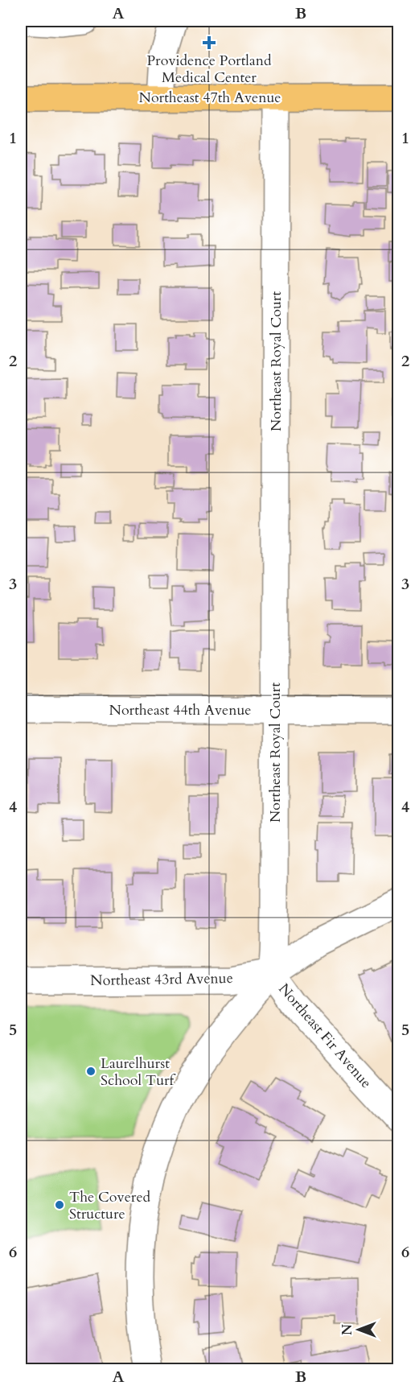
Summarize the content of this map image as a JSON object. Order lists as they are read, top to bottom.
{
  "streets": {
    "main road": ["Northeast 47th Avenue"],
    "street": [
      "Northeast Royal Court",
      "Northeast 44th Avenue",
      "Northeast 43rd Avenue",
      "Northeast Fir Avenue"
    ]
  },
  "crossings": [
    ["Northeast 47th Avenue", "Northeast Royal Court"],
    ["Northeast Royal Court", "Northeast 44th Avenue"],
    ["Northeast Royal Court", "Northeast 43rd Avenue"],
    ["Northeast Royal Court", "Northeast Fir Avenue"],
    ["Northeast 43rd Avenue", "Northeast Fir Avenue"]
  ],
  "places": {
    "health": ["Providence Portland Medical Center"],
    "other": ["Laurelhurst School Turf", "The Covered Structure"]
  },
  "north": "left",
  "grid": {
    "columns": ["A", "B"],
    "rows": [
      "1",
      "2",
      "3",
      "4",
      "5",
      "6"
    ]
  }
}
